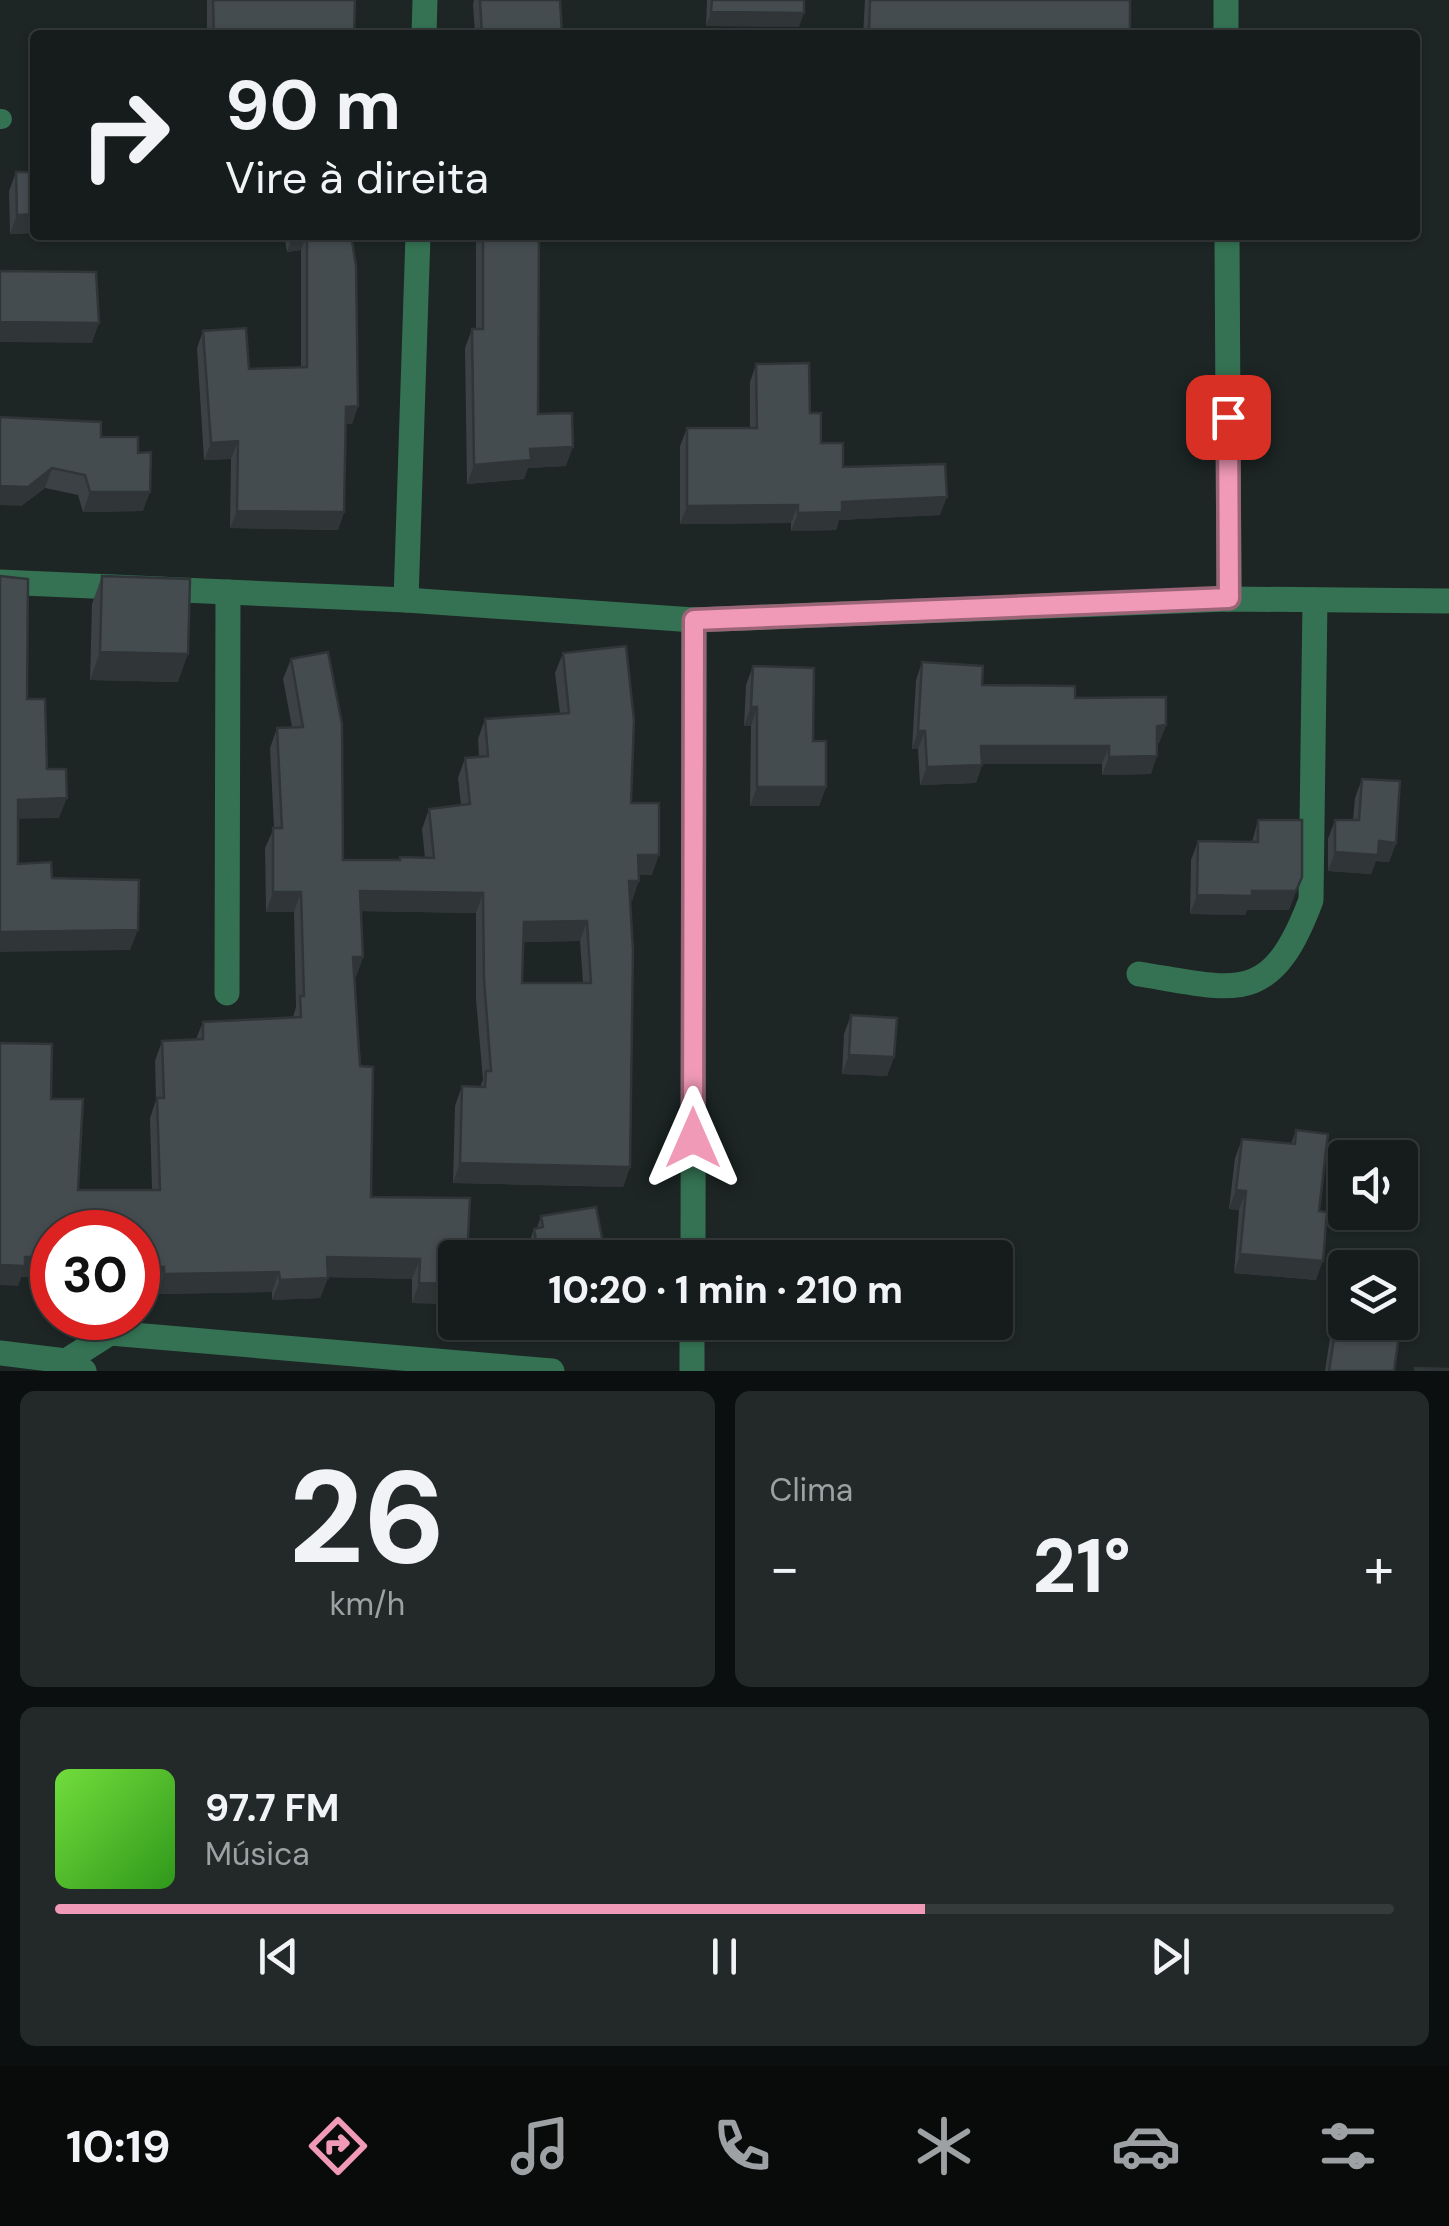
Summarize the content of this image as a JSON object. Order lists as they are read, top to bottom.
{
  "page": {
    "turn": ["90 m", "Vire à direita"],
    "limit": "30",
    "trip": "10:20 · 1 min · 210 m",
    "tile": [
      ["26", "km/h"],
      "Clima"
    ],
    "heat": ["−", "21°", "+"],
    "song": ["97.7 FM", "Música"],
    "tabs": "10:19"
  }
}
